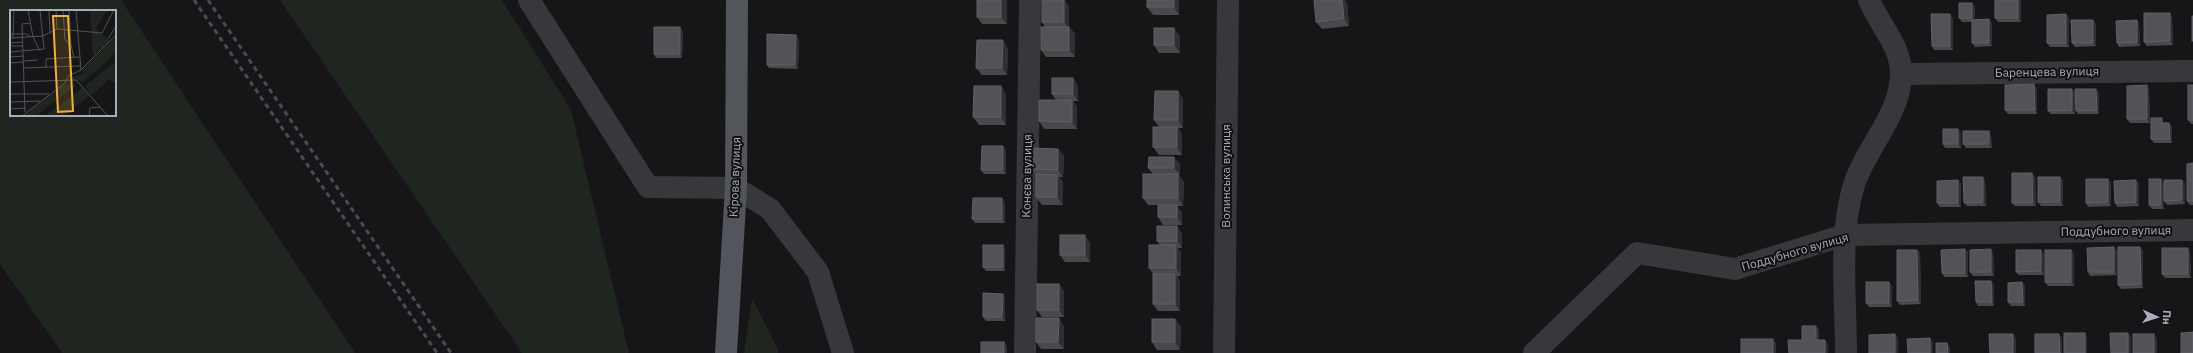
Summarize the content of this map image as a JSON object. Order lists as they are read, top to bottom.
{
  "streets": {
    "main road": ["Кірова вулиця"],
    "street": [
      "Баренцева вулиця",
      "Конєва вулиця",
      "Волинська вулиця",
      "Поддубного вулиця"
    ]
  },
  "north": "right"
}
